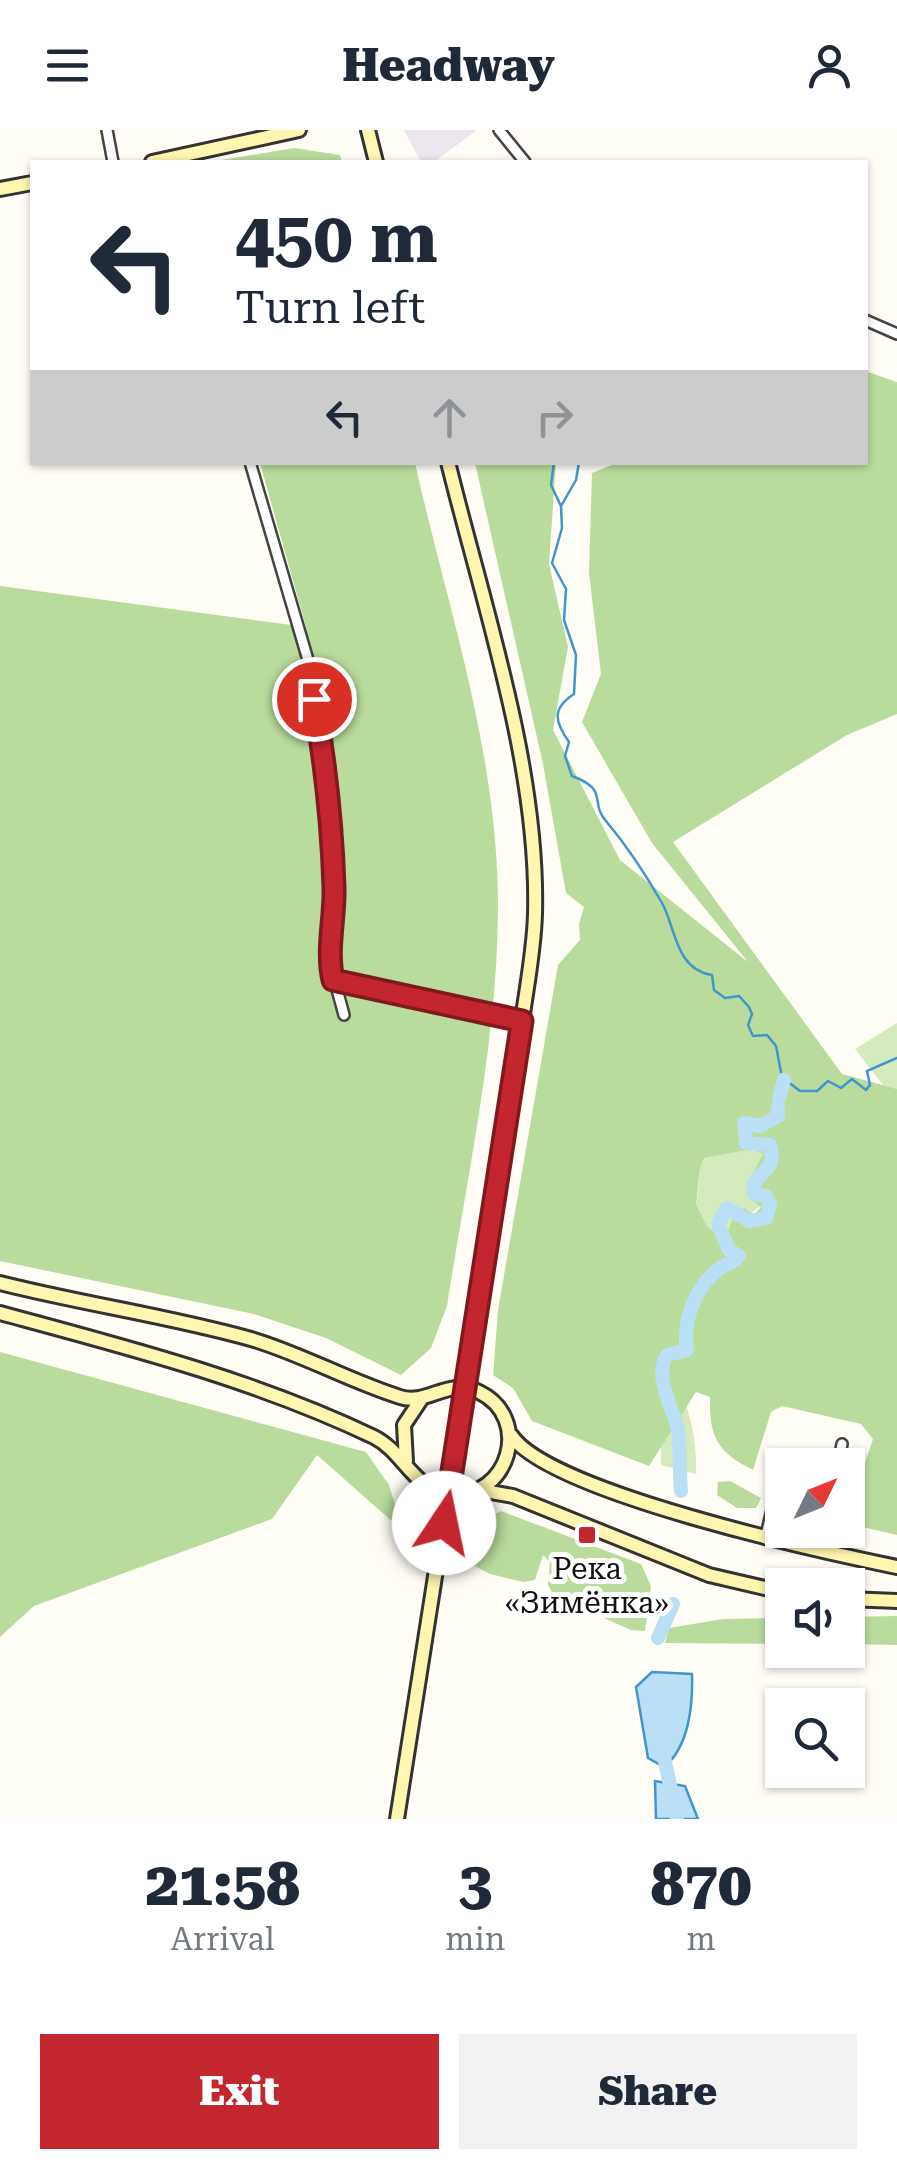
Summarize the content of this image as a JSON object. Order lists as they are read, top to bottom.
{
  "places": {
    "transit": ["Река «Зимёнка»"]
  },
  "north": "top right",
  "page": {
    "header": "Headway",
    "turn": ["450 m", "Turn left"],
    "eta": [
      "21:58",
      "Arrival",
      "3",
      "min",
      "870",
      "m"
    ],
    "buttons": ["Exit", "Share"]
  }
}
